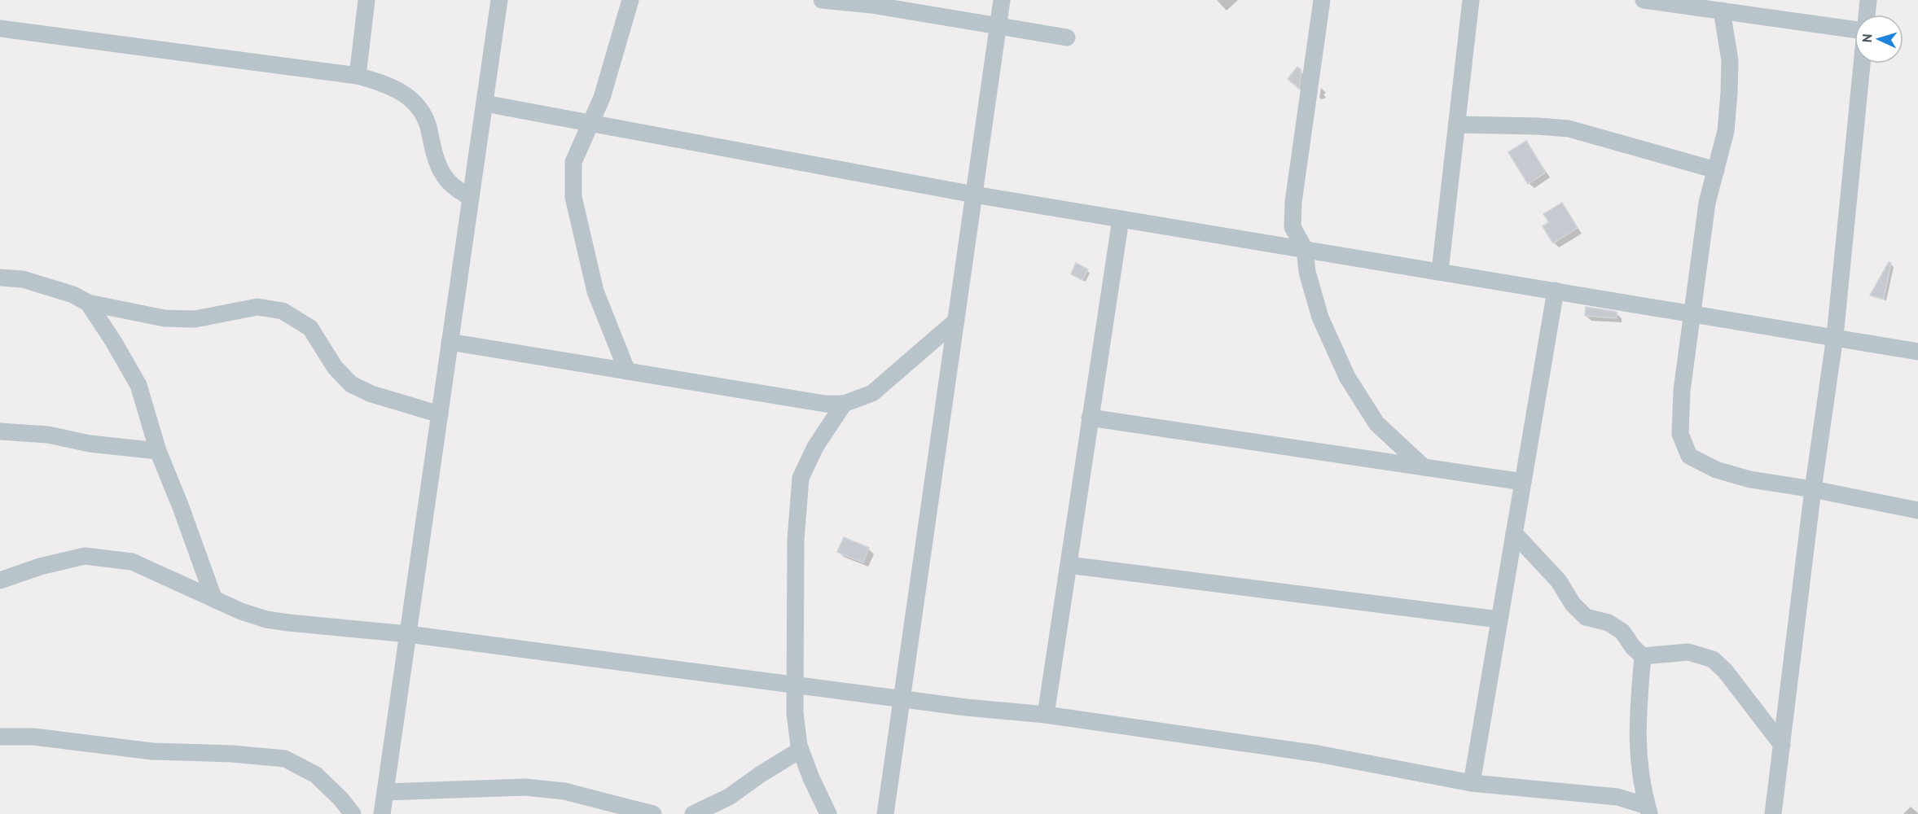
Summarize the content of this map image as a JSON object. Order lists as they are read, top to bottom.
{
  "north": "left"
}
